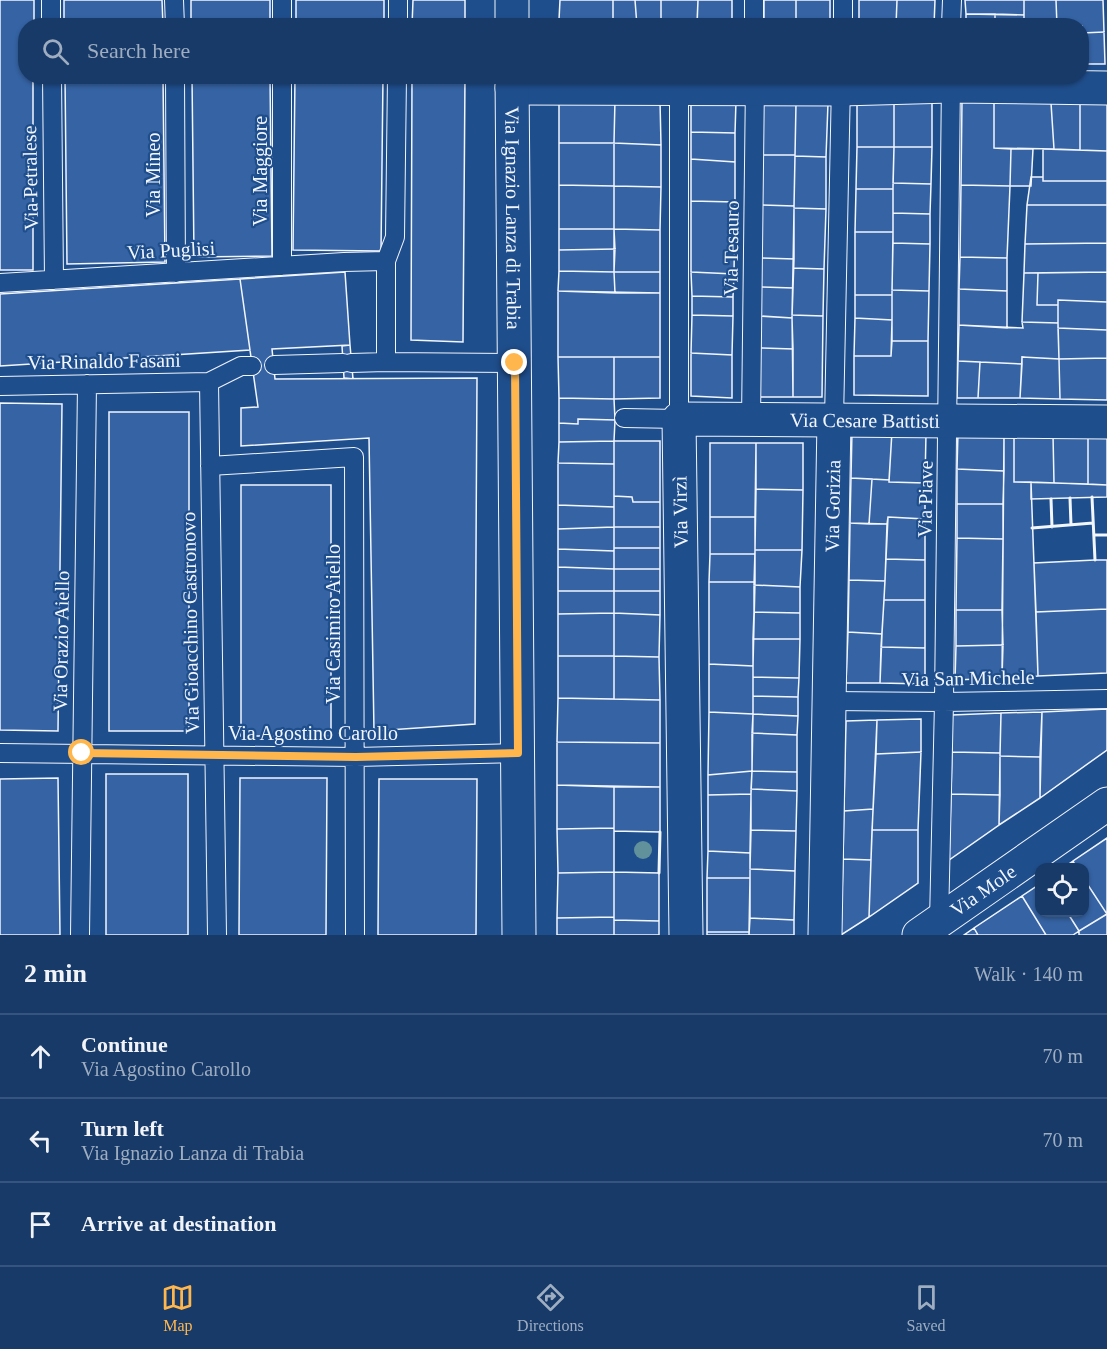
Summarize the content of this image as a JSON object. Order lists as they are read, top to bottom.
{
  "streets": {
    "street": [
      "Via Ignazio Lanza di Trabia",
      "Via Cesare Battisti",
      "Via Gorizia",
      "Via Virzì",
      "Via Mole"
    ],
    "lane": [
      "Via Maggiore",
      "Via Mineo",
      "Via Petralese",
      "Via Tesauro",
      "Via Puglisi",
      "Via Rinaldo Fasani",
      "Via Piave",
      "Via Gioacchino Castronovo",
      "Via Casimiro Aiello",
      "Via Orazio Aiello",
      "Via San Michele",
      "Via Agostino Carollo"
    ]
  },
  "crossings": [
    ["Via Maggiore", "Via Puglisi"],
    ["Via Mineo", "Via Puglisi"],
    ["Via Petralese", "Via Puglisi"],
    ["Via Ignazio Lanza di Trabia", "Via Agostino Carollo"],
    ["Via Tesauro", "Via Cesare Battisti"],
    ["Via Rinaldo Fasani", "Via Gioacchino Castronovo"],
    ["Via Rinaldo Fasani", "Via Orazio Aiello"],
    ["Via Cesare Battisti", "Via Piave"],
    ["Via Cesare Battisti", "Via Gorizia"],
    ["Via Cesare Battisti", "Via Virzì"],
    ["Via Piave", "Via San Michele"],
    ["Via Piave", "Via Mole"],
    ["Via Gorizia", "Via San Michele"],
    ["Via Gioacchino Castronovo", "Via Casimiro Aiello"],
    ["Via Gioacchino Castronovo", "Via Agostino Carollo"],
    ["Via Casimiro Aiello", "Via Agostino Carollo"],
    ["Via Orazio Aiello", "Via Agostino Carollo"]
  ],
  "page": {
    "search": "Search here",
    "heading": ["2 min", "Walk · 140 m"],
    "list": [
      ["Continue", "Via Agostino Carollo", "70 m"],
      ["Turn left", "Via Ignazio Lanza di Trabia", "70 m"],
      "Arrive at destination"
    ],
    "nav": ["Map", "Directions", "Saved"]
  }
}
